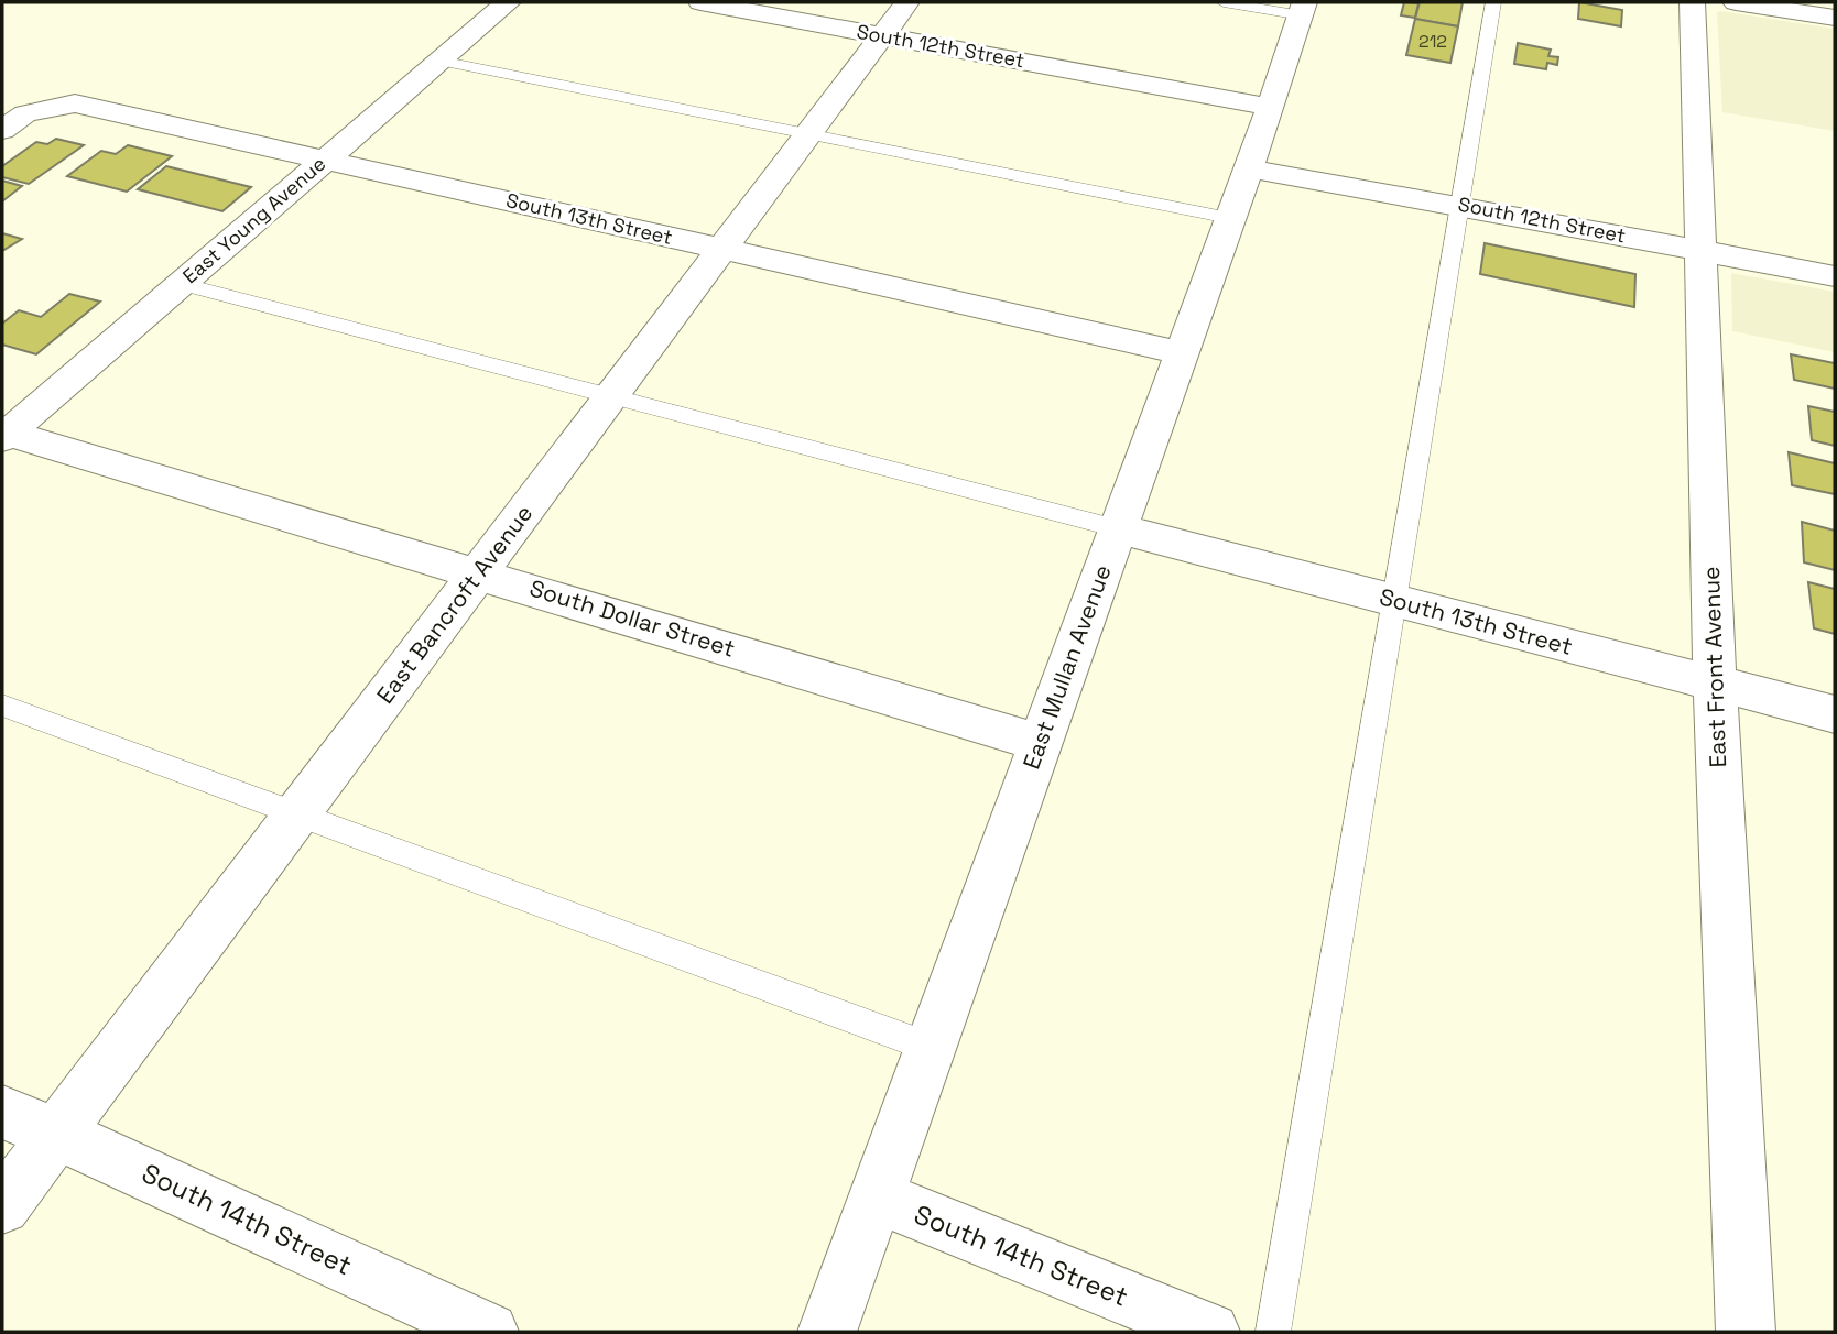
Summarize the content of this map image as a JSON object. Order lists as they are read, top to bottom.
{
  "streets": {
    "street": [
      "South 12th Street",
      "South 13th Street",
      "East Young Avenue",
      "East Bancroft Avenue",
      "South Dollar Street",
      "East Mullan Avenue",
      "East Front Avenue",
      "South 14th Street"
    ]
  },
  "crossings": [
    ["South 12th Street", "East Bancroft Avenue"],
    ["South 12th Street", "East Mullan Avenue"],
    ["South 12th Street", "East Front Avenue"],
    ["South 13th Street", "East Young Avenue"],
    ["South 13th Street", "East Bancroft Avenue"],
    ["South 13th Street", "East Mullan Avenue"],
    ["South 13th Street", "East Front Avenue"],
    ["East Young Avenue", "South Dollar Street"],
    ["East Bancroft Avenue", "South Dollar Street"],
    ["East Bancroft Avenue", "South 14th Street"],
    ["South Dollar Street", "East Mullan Avenue"],
    ["East Mullan Avenue", "South 14th Street"]
  ],
  "house_numbers": ["212"]
}
